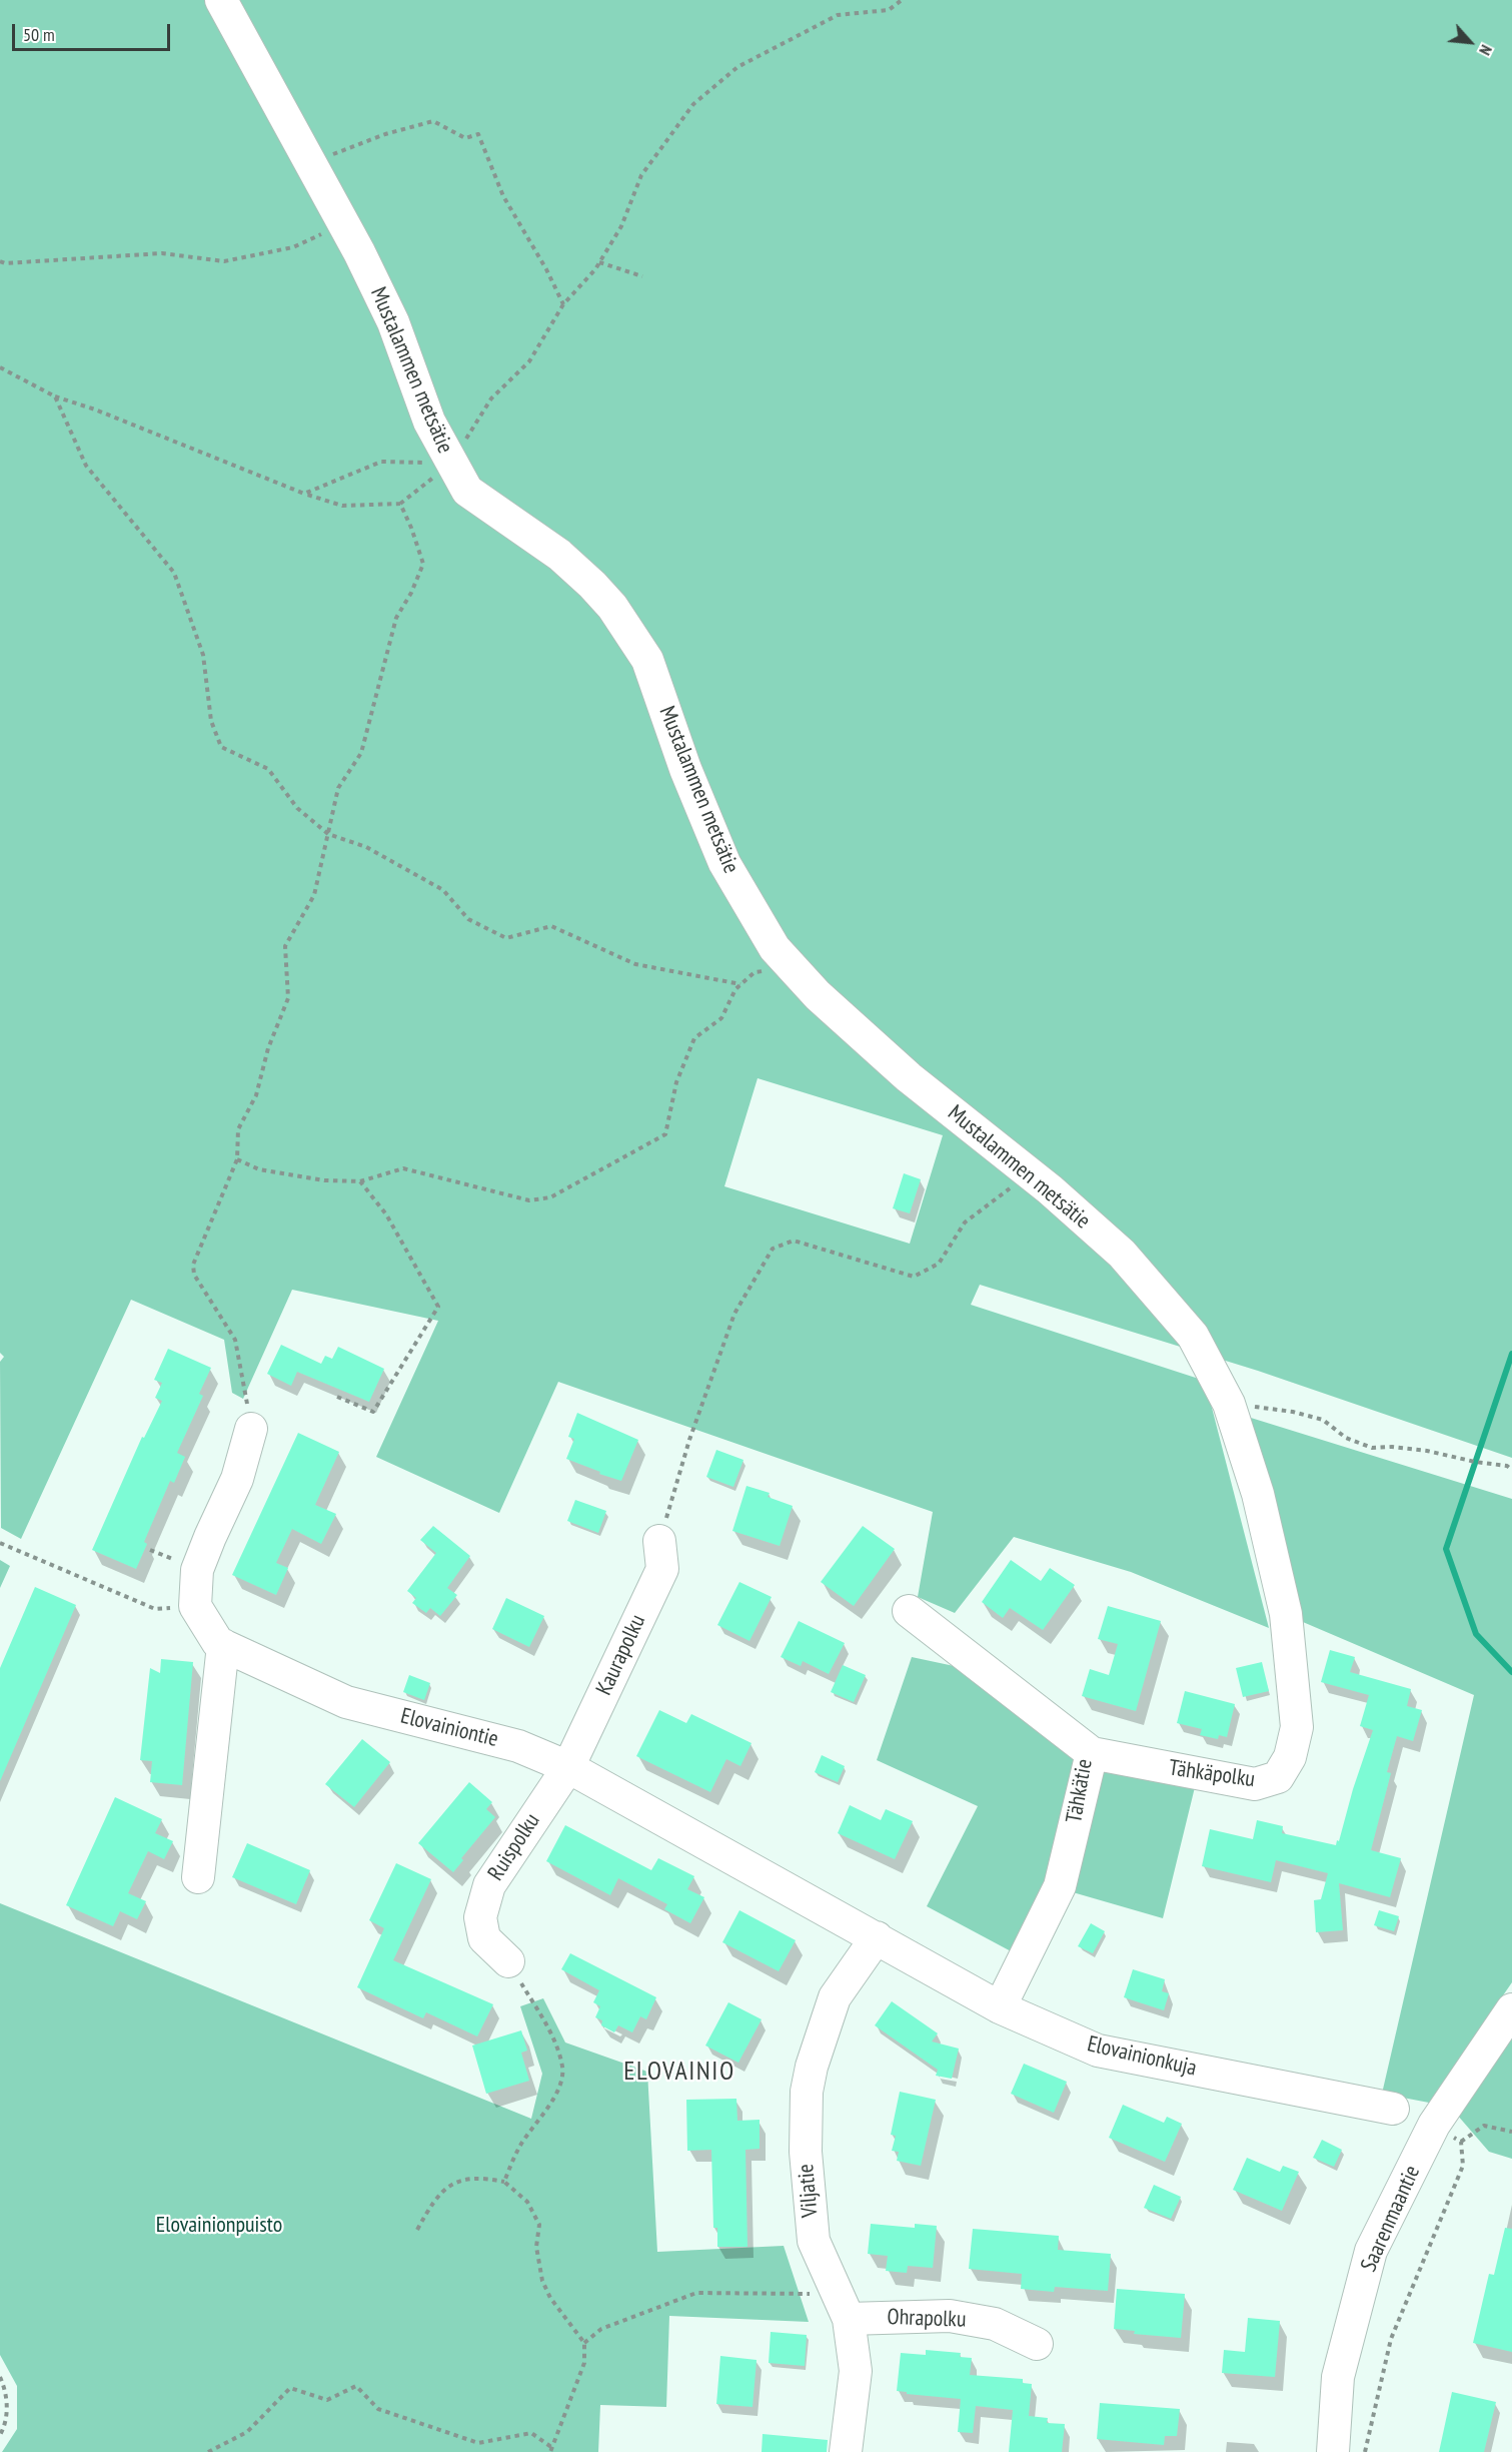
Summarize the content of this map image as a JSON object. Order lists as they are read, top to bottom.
{
  "streets": {
    "street": [
      "Mustalammen metsätie",
      "Kaurapolku",
      "Elovainiontie",
      "Tähkäpolku",
      "Tähkätie",
      "Ruispolku",
      "Elovainionkuja",
      "Viljatie",
      "Saarenmaantie",
      "Ohrapolku"
    ]
  },
  "crossings": [
    ["Mustalammen metsätie", "Tähkäpolku"],
    ["Kaurapolku", "Elovainiontie"],
    ["Kaurapolku", "Ruispolku"],
    ["Elovainiontie", "Ruispolku"],
    ["Elovainiontie", "Elovainionkuja"],
    ["Elovainiontie", "Viljatie"],
    ["Tähkäpolku", "Tähkätie"],
    ["Tähkätie", "Elovainionkuja"],
    ["Elovainionkuja", "Viljatie"],
    ["Viljatie", "Ohrapolku"]
  ],
  "districts": ["ELOVAINIO"],
  "parks": ["Elovainionpuisto"],
  "scale_bar": "50 m",
  "north": "bottom right"
}
